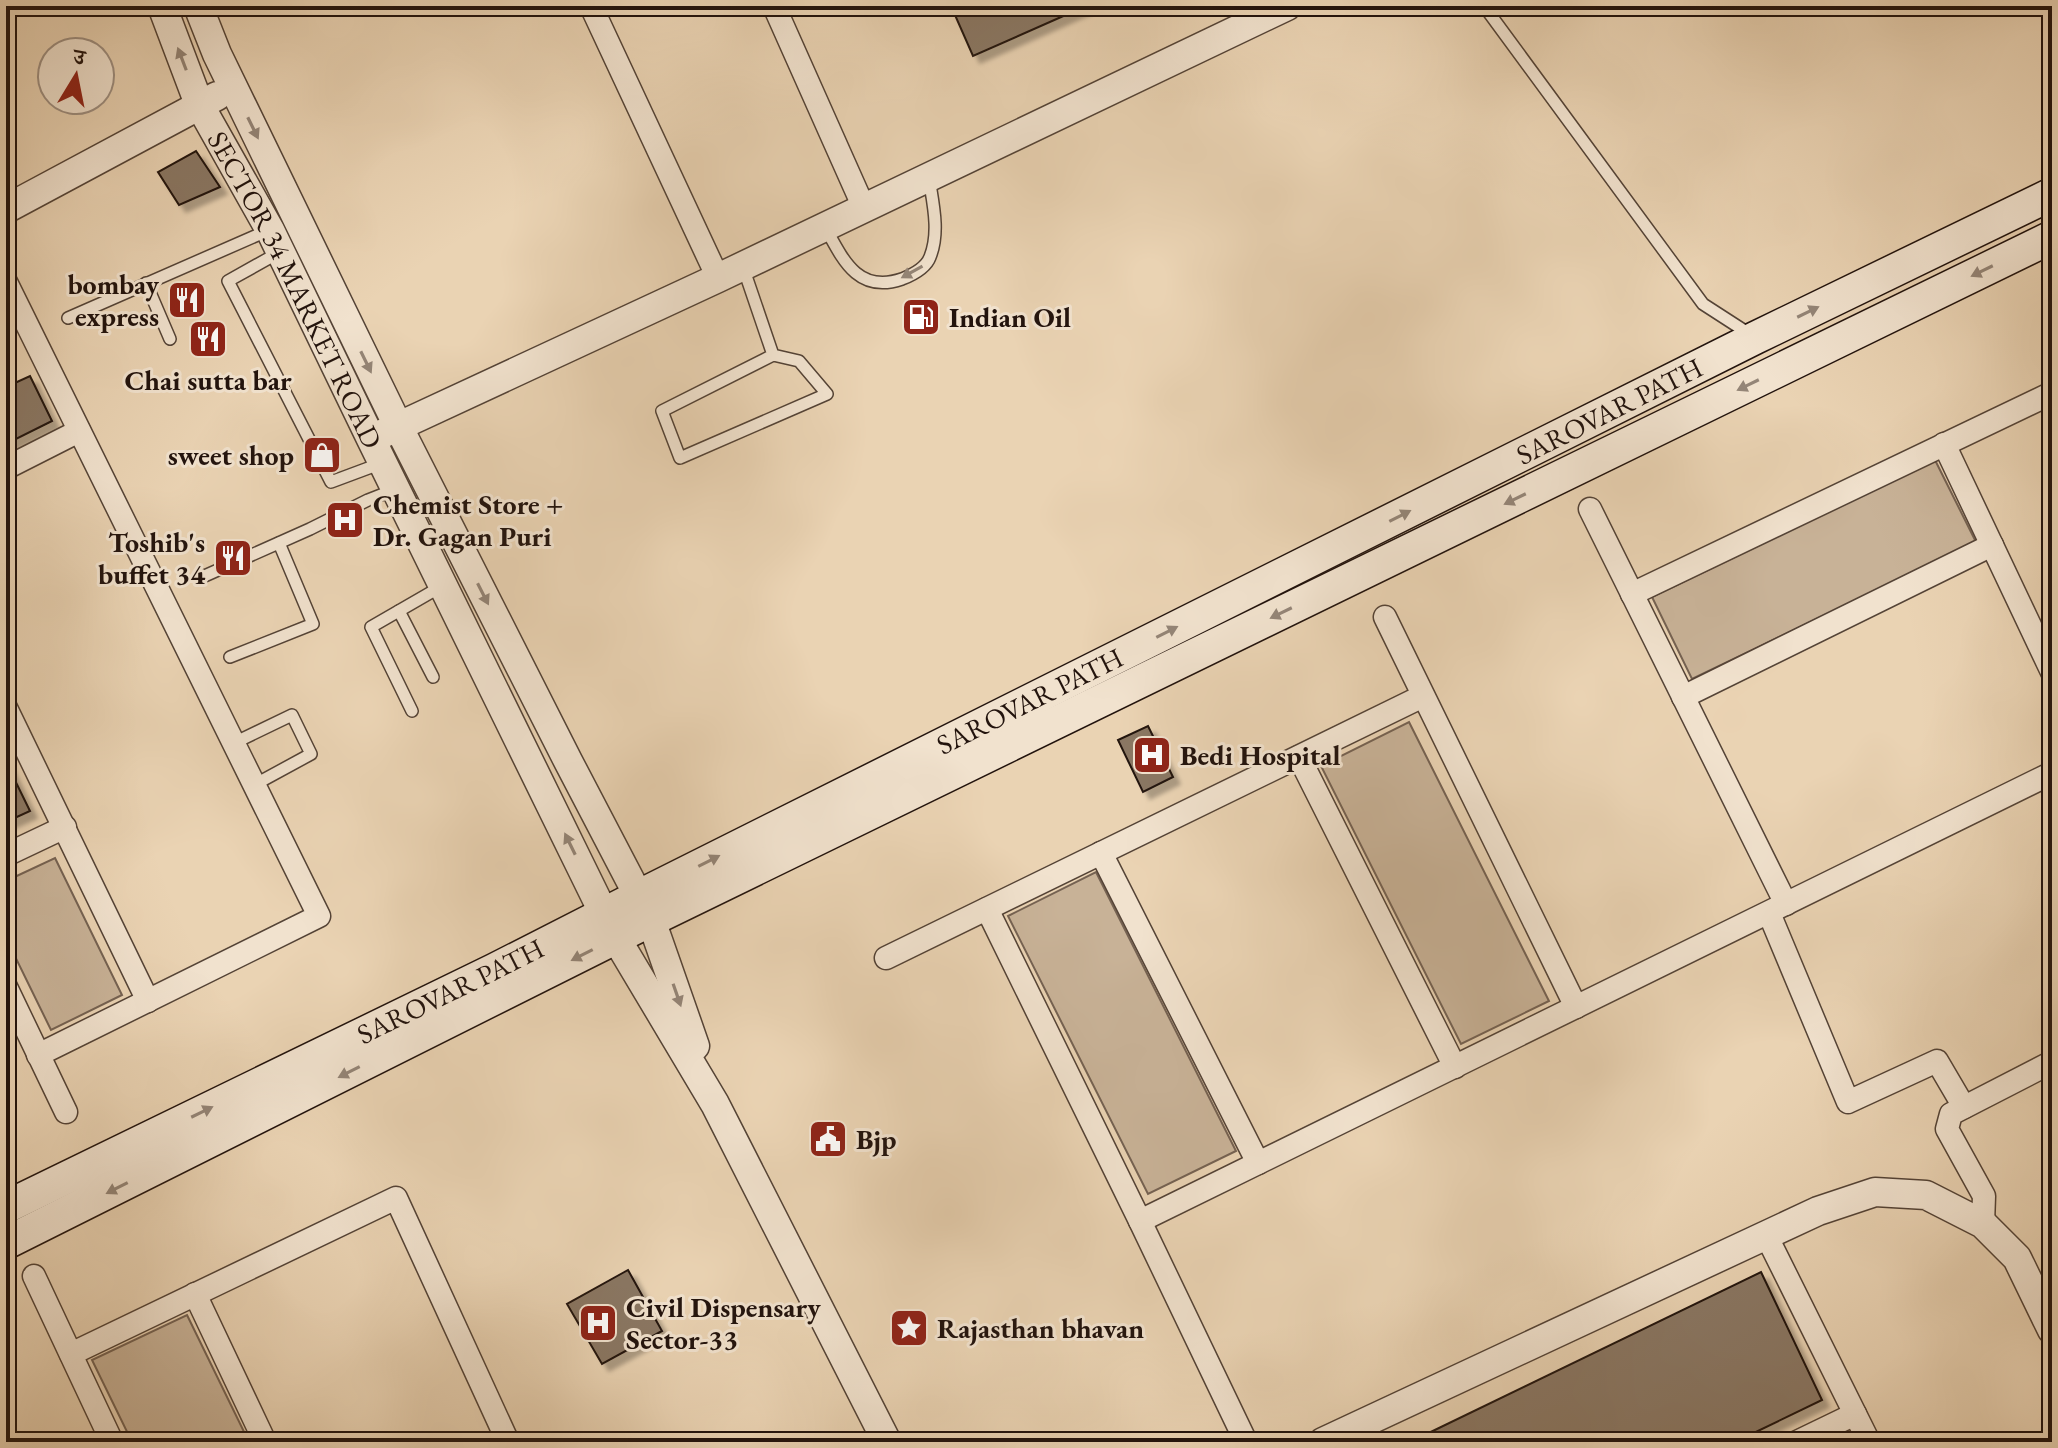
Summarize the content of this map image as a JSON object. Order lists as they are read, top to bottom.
{
  "streets": {
    "main road": ["SAROVAR PATH"],
    "street": ["SECTOR 34 MARKET ROAD"]
  },
  "crossings": [
    ["SECTOR 34 MARKET ROAD", "SAROVAR PATH"]
  ],
  "places": {
    "restaurant": ["bombay express", "Chai sutta bar", "Toshib's buffet 34"],
    "fuel station": ["Indian Oil"],
    "shop": ["sweet shop"],
    "hospital": ["Chemist Store + Dr. Gagan Puri", "Bedi Hospital", "Civil Dispensary Sector-33"],
    "public building": ["Bjp"],
    "place": ["Rajasthan bhavan"]
  },
  "north": "top"
}
